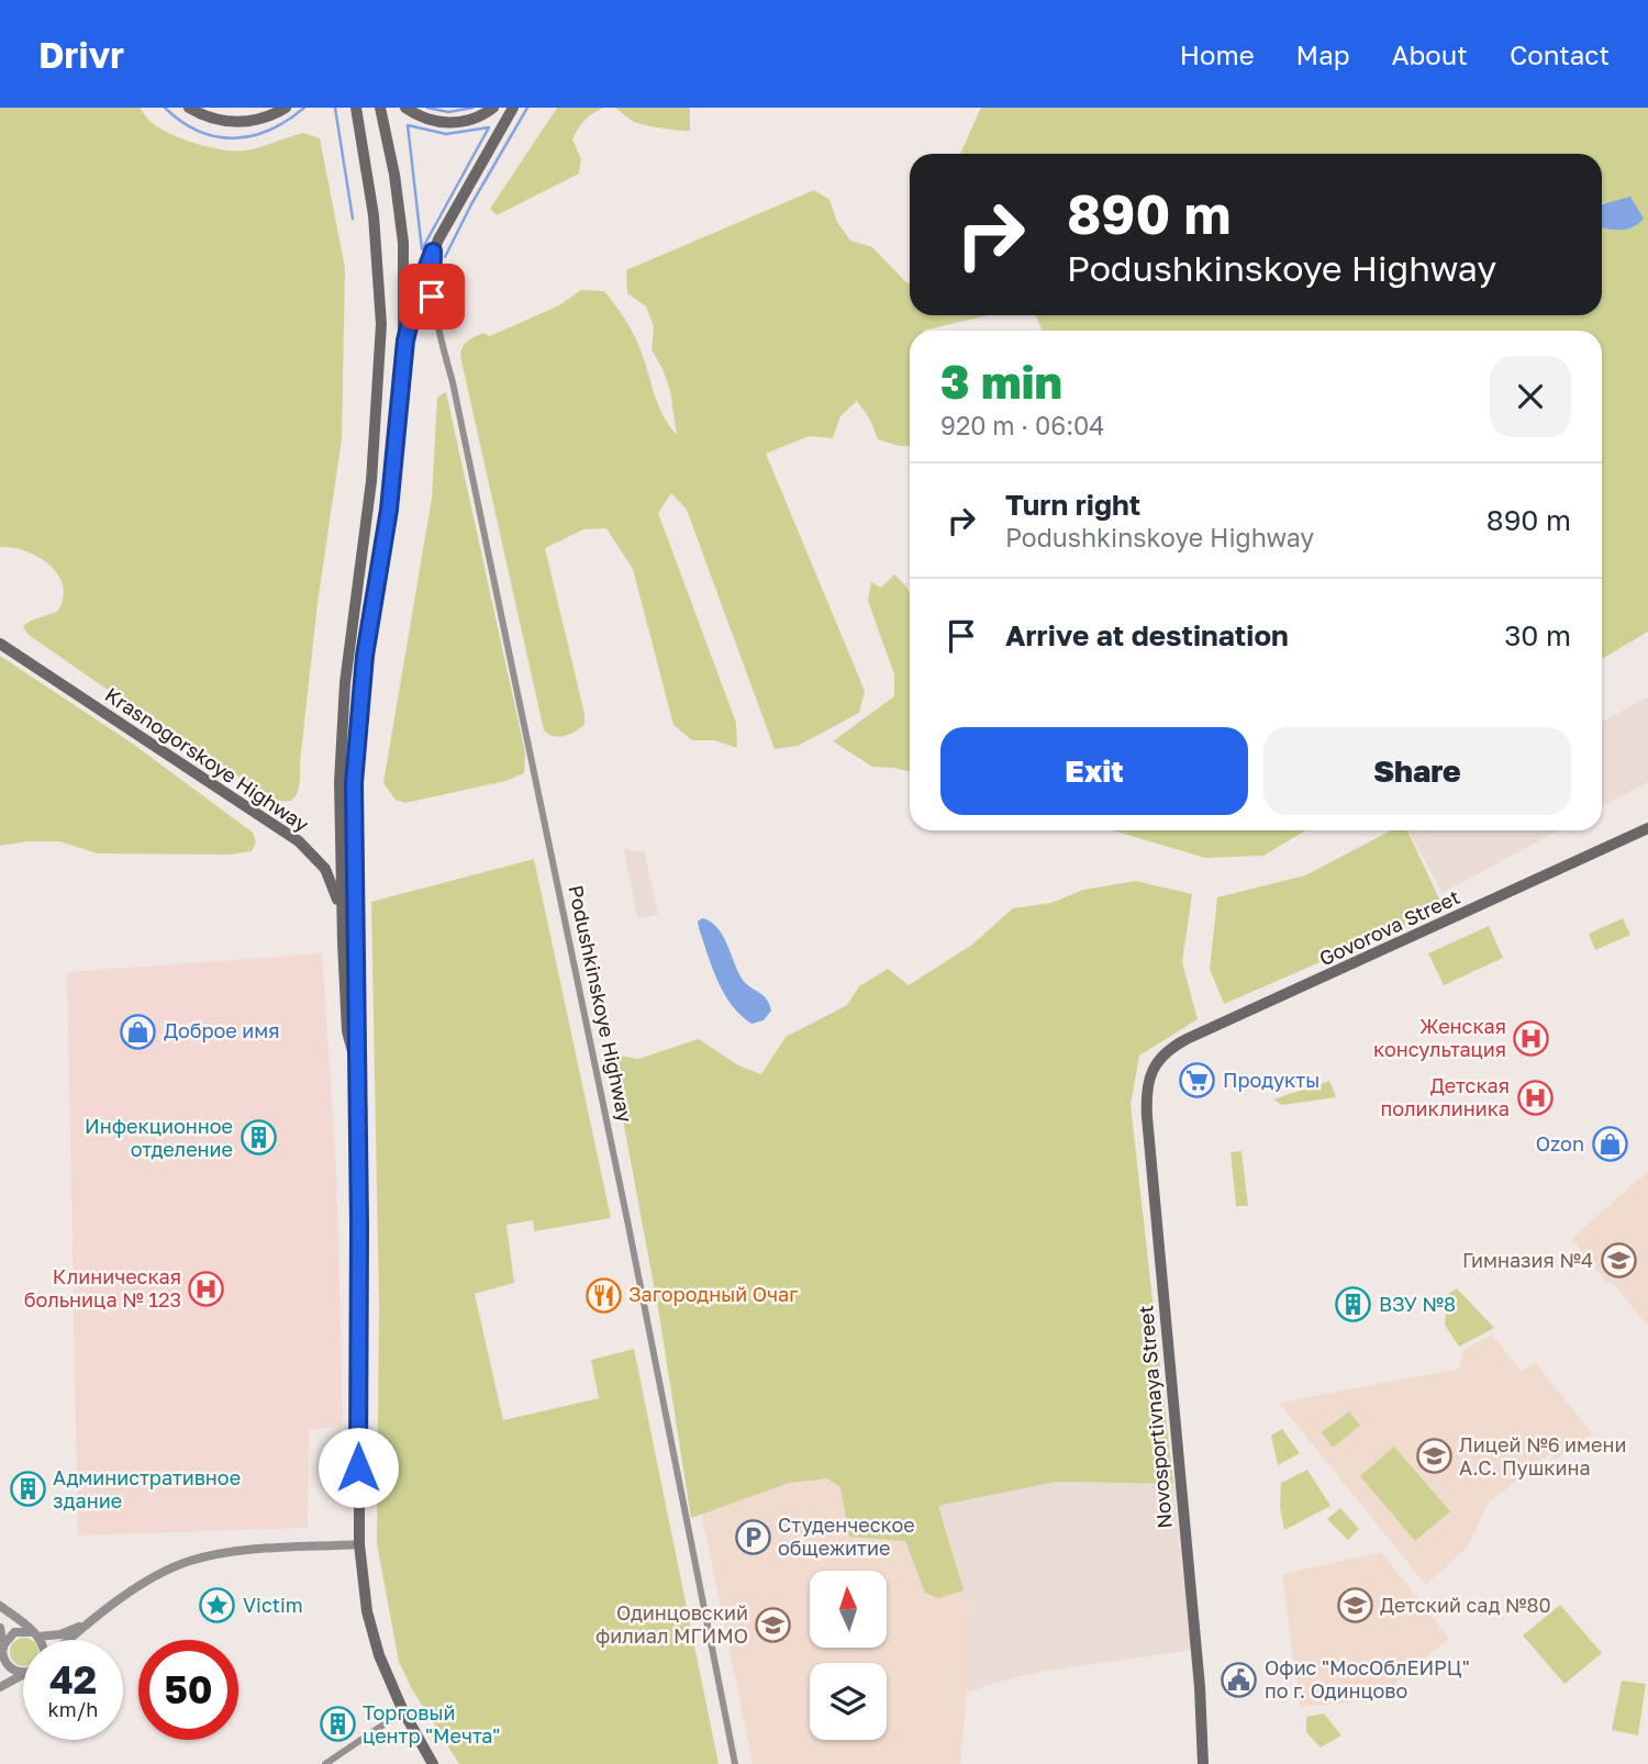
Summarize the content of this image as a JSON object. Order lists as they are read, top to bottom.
{
  "streets": {
    "main road": ["Krasnogorskoye Highway", "Govorova Street", "Novosportivnaya Street"],
    "street": ["Podushkinskoye Highway"]
  },
  "crossings": [
    ["Govorova Street", "Novosportivnaya Street"]
  ],
  "places": {
    "shop": ["Доброе имя", "Ozon"],
    "hospital": ["Женская консультация", "Детская поликлиника", "Клиническая больница № 123"],
    "supermarket": ["Продукты"],
    "building": [
      "Инфекционное отделение",
      "ВЗУ №8",
      "Административное здание",
      "Торговый центр \"Мечта\""
    ],
    "school or university": [
      "Гимназия №4",
      "Лицей №6 имени А.С. Пушкина",
      "Детский сад №80",
      "Одинцовский филиал МГИМО"
    ],
    "restaurant": ["Загородный Очаг"],
    "parking": ["Студенческое общежитие"],
    "place": ["Victim"],
    "public building": ["Офис \"МосОблЕИРЦ\" по г. Одинцово"]
  },
  "north": "top",
  "page": {
    "header": "Drivr",
    "nav": [
      "Home",
      "Map",
      "About",
      "Contact"
    ],
    "turn": ["890 m", "Podushkinskoye Highway"],
    "heading": ["3 min", "920 m · 06:04"],
    "list": [
      {
        "name": "Turn right",
        "note": "Podushkinskoye Highway",
        "value": "890 m"
      },
      {
        "name": "Arrive at destination",
        "value": "30 m"
      }
    ],
    "buttons": ["Exit", "Share"],
    "speed": "42 km/h",
    "limit": "50"
  }
}
